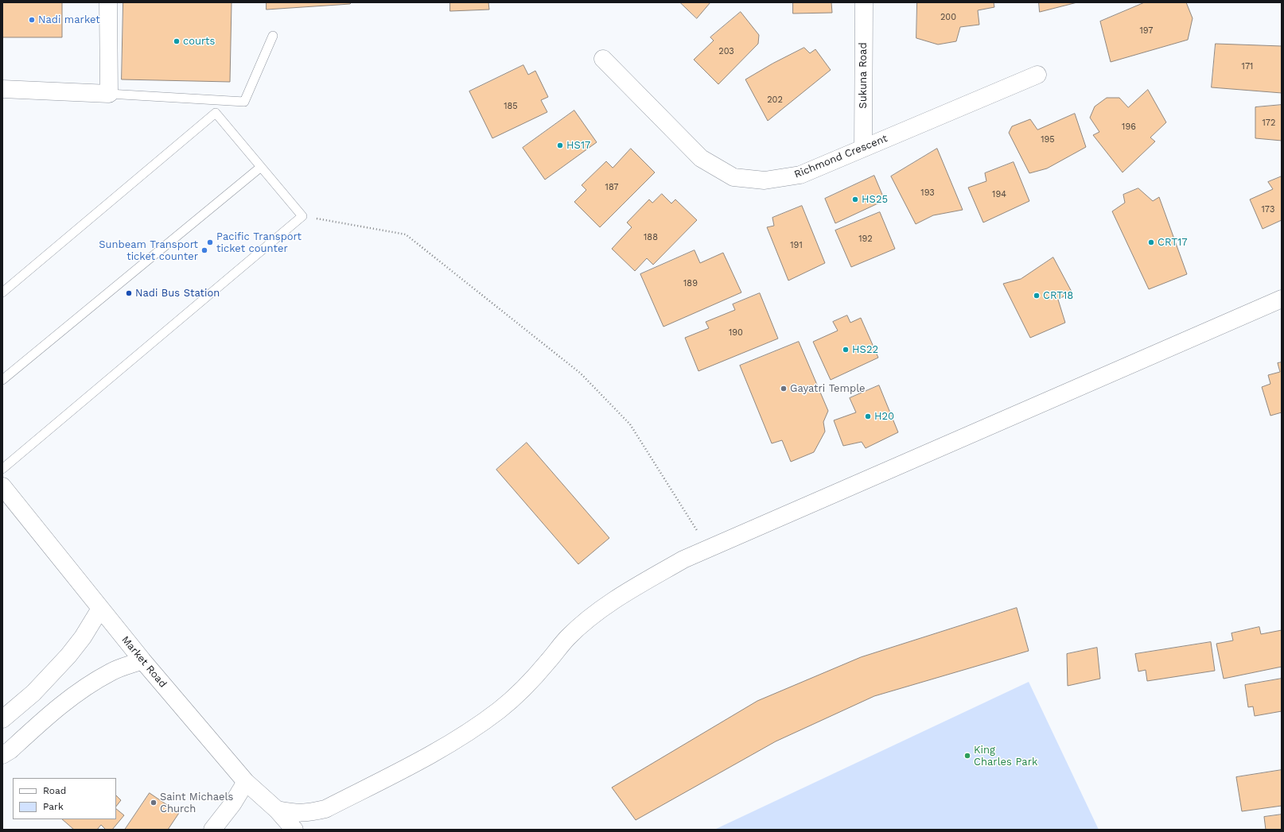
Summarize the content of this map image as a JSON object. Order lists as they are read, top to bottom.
{
  "streets": {
    "main road": ["Sukuna Road", "Richmond Crescent", "Market Road"]
  },
  "crossings": [
    ["Sukuna Road", "Richmond Crescent"]
  ],
  "places": [
    "Nadi market",
    "courts",
    "HS17",
    "HS25",
    "Pacific Transport ticket counter",
    "CRT17",
    "Sunbeam Transport ticket counter",
    "Nadi Bus Station",
    "CRT18",
    "HS22",
    "Gayatri Temple",
    "H20",
    "King Charles Park",
    "Saint Michaels Church"
  ],
  "house_numbers": [
    "200",
    "197",
    "203",
    "171",
    "202",
    "185",
    "172",
    "196",
    "195",
    "187",
    "193",
    "194",
    "173",
    "188",
    "192",
    "191",
    "189",
    "190"
  ],
  "legend": ["Road", "Park"]
}
